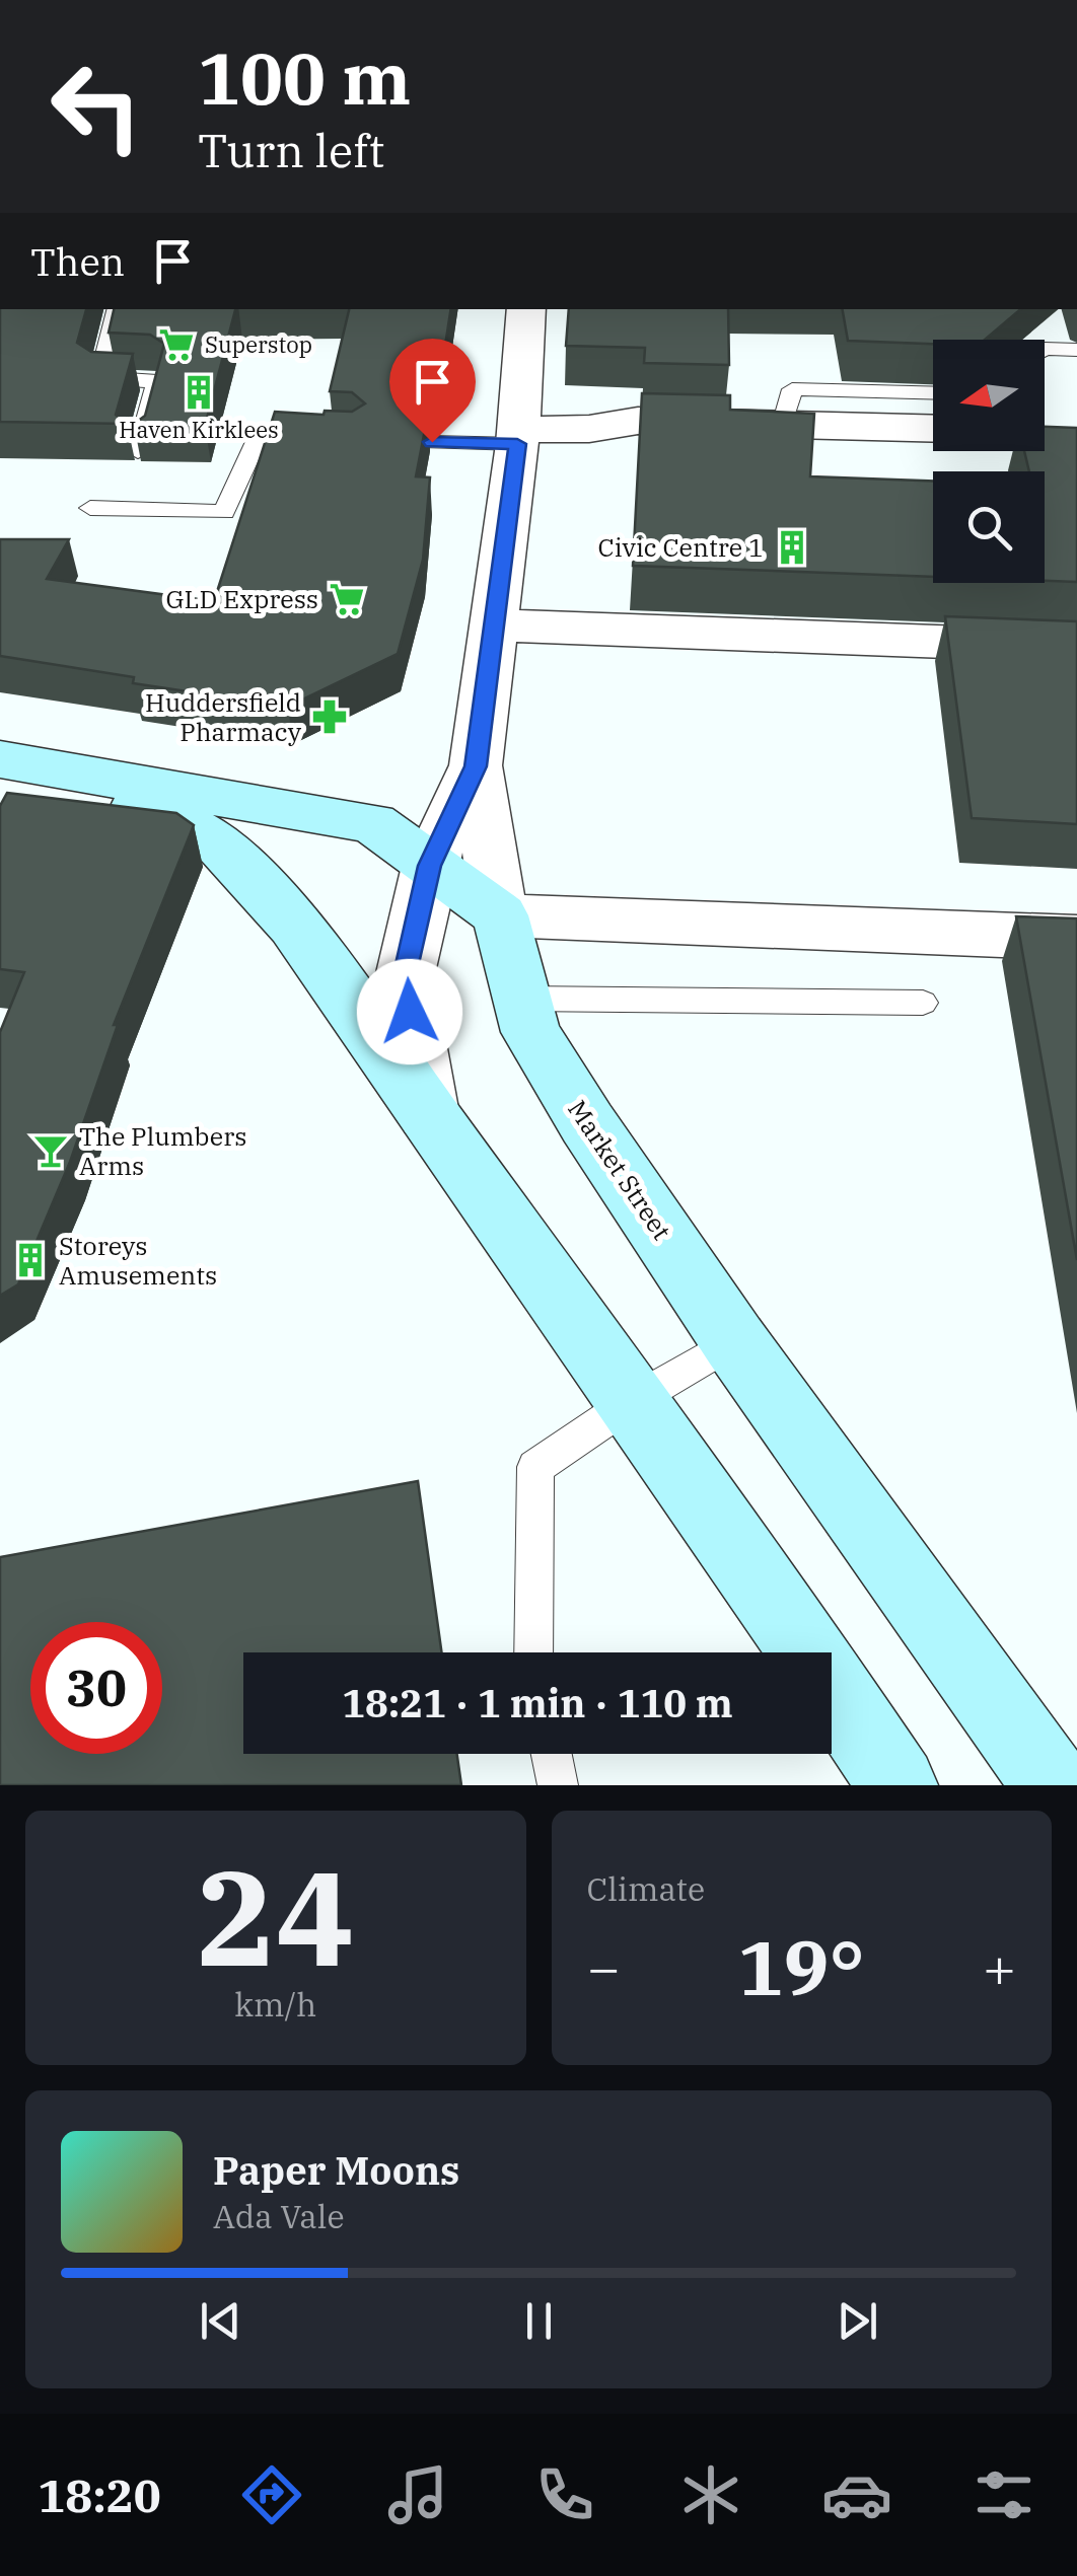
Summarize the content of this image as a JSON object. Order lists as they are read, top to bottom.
{
  "streets": {
    "street": ["Market Street"]
  },
  "places": {
    "supermarket": ["Superstop", "GLD Express"],
    "building": ["Haven Kirklees", "Civic Centre 1", "Storeys Amusements"],
    "pharmacy": ["Huddersfield Pharmacy"],
    "bar": ["The Plumbers Arms"]
  },
  "north": "left",
  "page": {
    "turn": ["100 m", "Turn left"],
    "then": "Then",
    "limit": "30",
    "trip": "18:21 · 1 min · 110 m",
    "tile": [
      ["24", "km/h"],
      "Climate"
    ],
    "heat": ["−", "19°", "+"],
    "song": ["Paper Moons", "Ada Vale"],
    "tabs": "18:20"
  }
}
